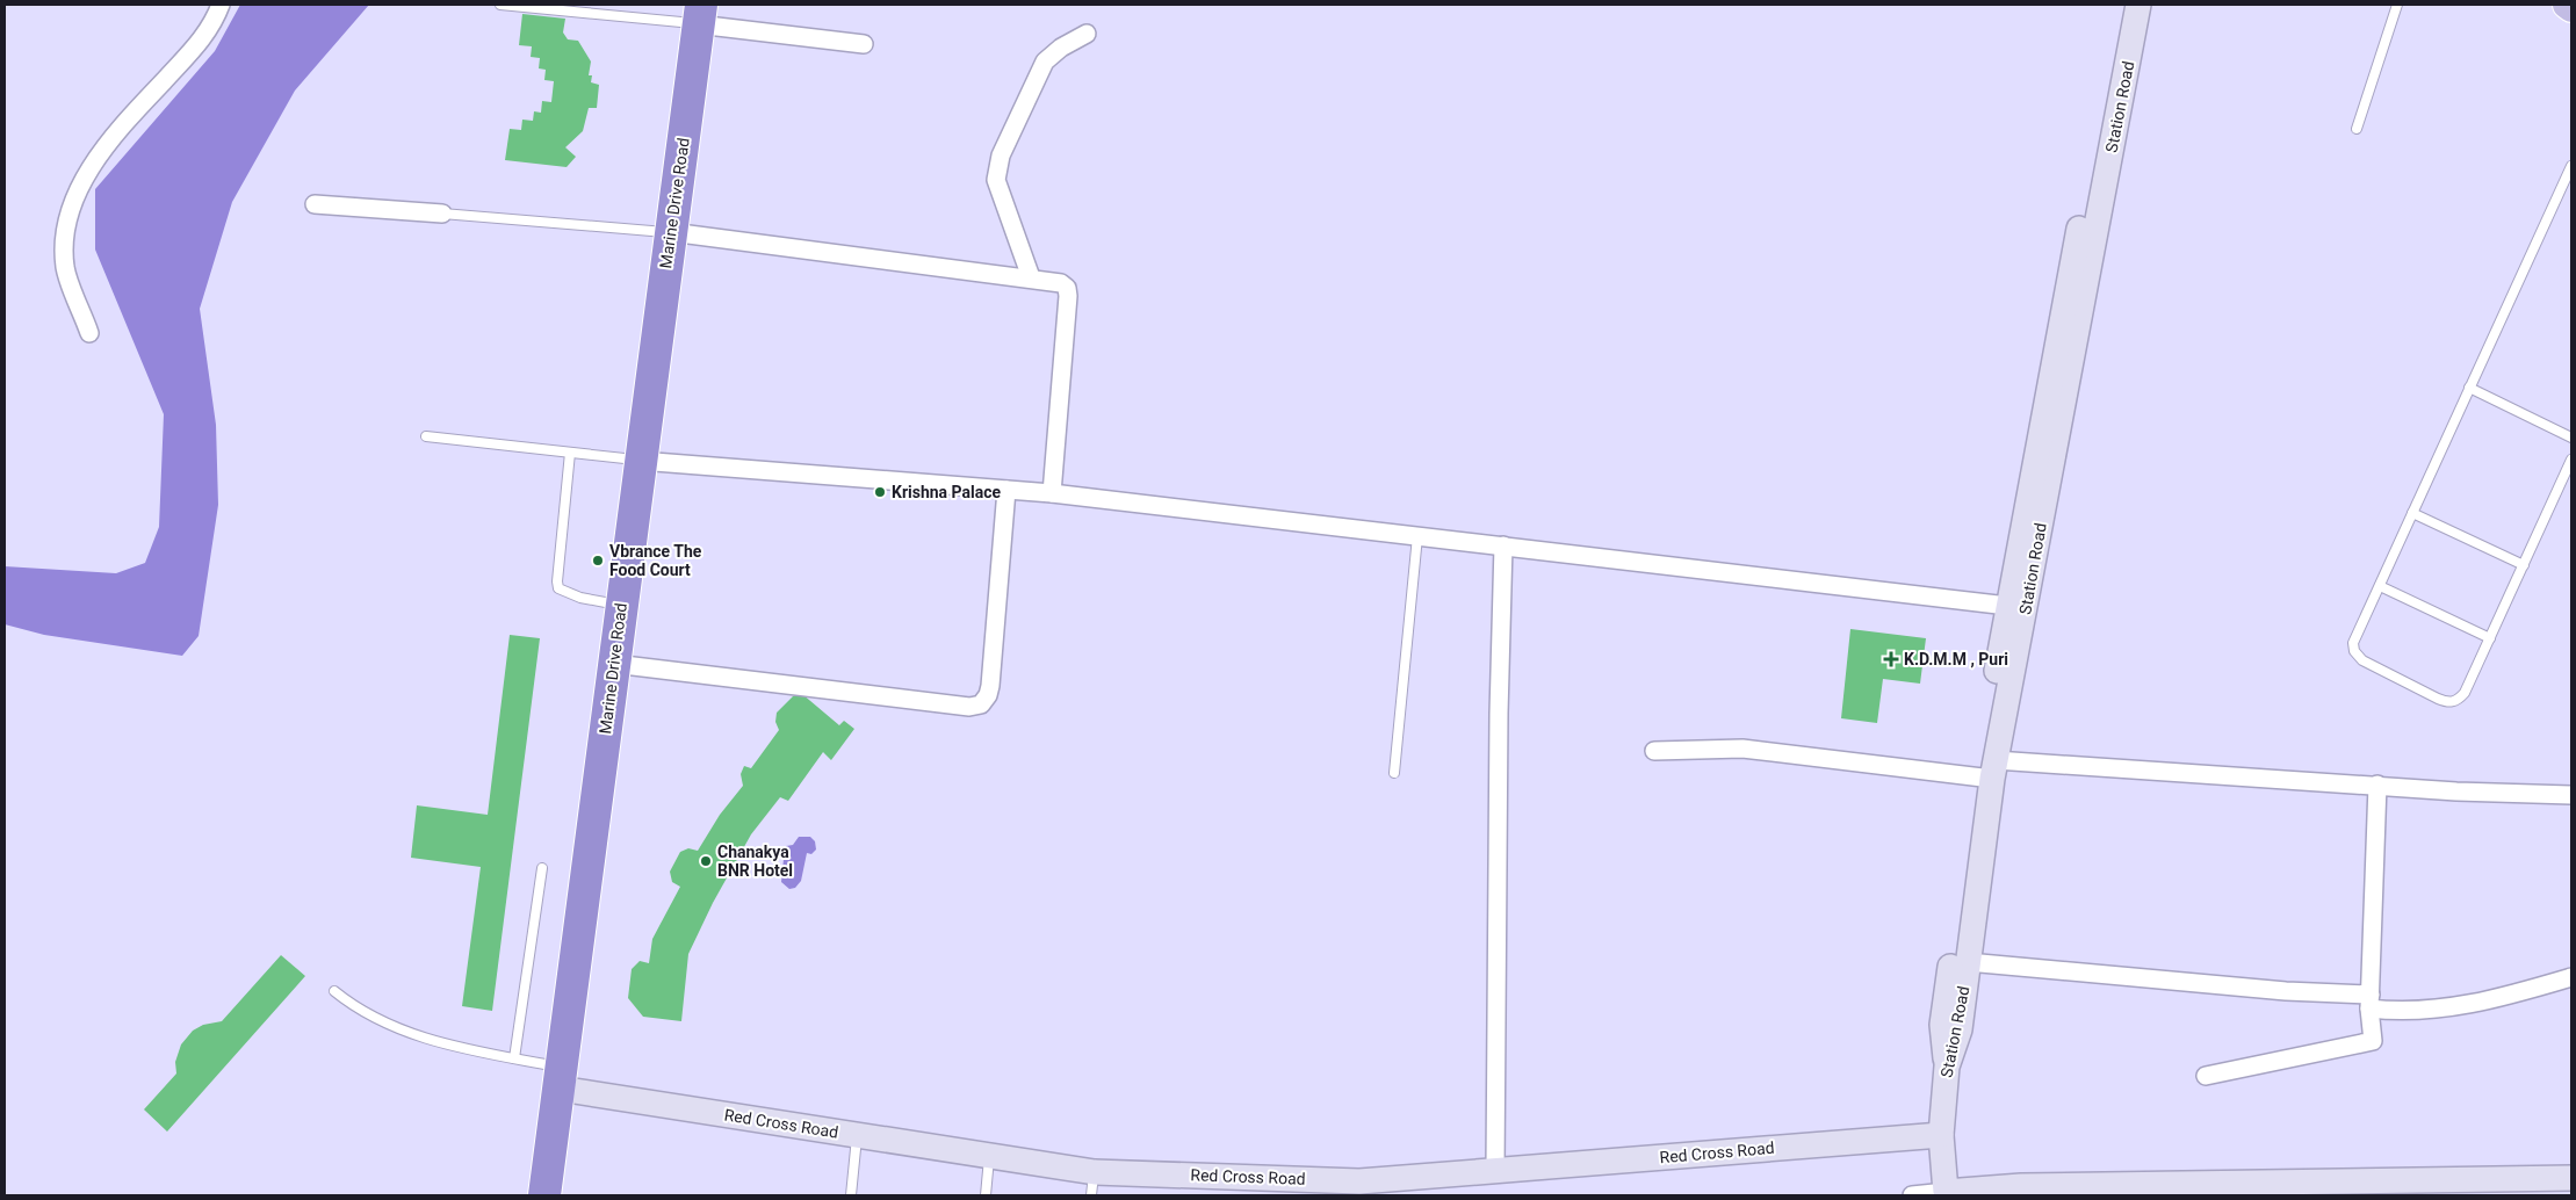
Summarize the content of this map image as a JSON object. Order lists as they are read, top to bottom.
{
  "streets": {
    "highway": ["Marine Drive Road"],
    "main road": ["Station Road", "Red Cross Road"]
  },
  "crossings": [
    ["Station Road", "Red Cross Road"],
    ["Marine Drive Road", "Red Cross Road"]
  ],
  "places": {
    "other": ["Krishna Palace", "Vbrance The Food Court", "Chanakya BNR Hotel"],
    "health": ["K.D.M.M , Puri"]
  }
}
